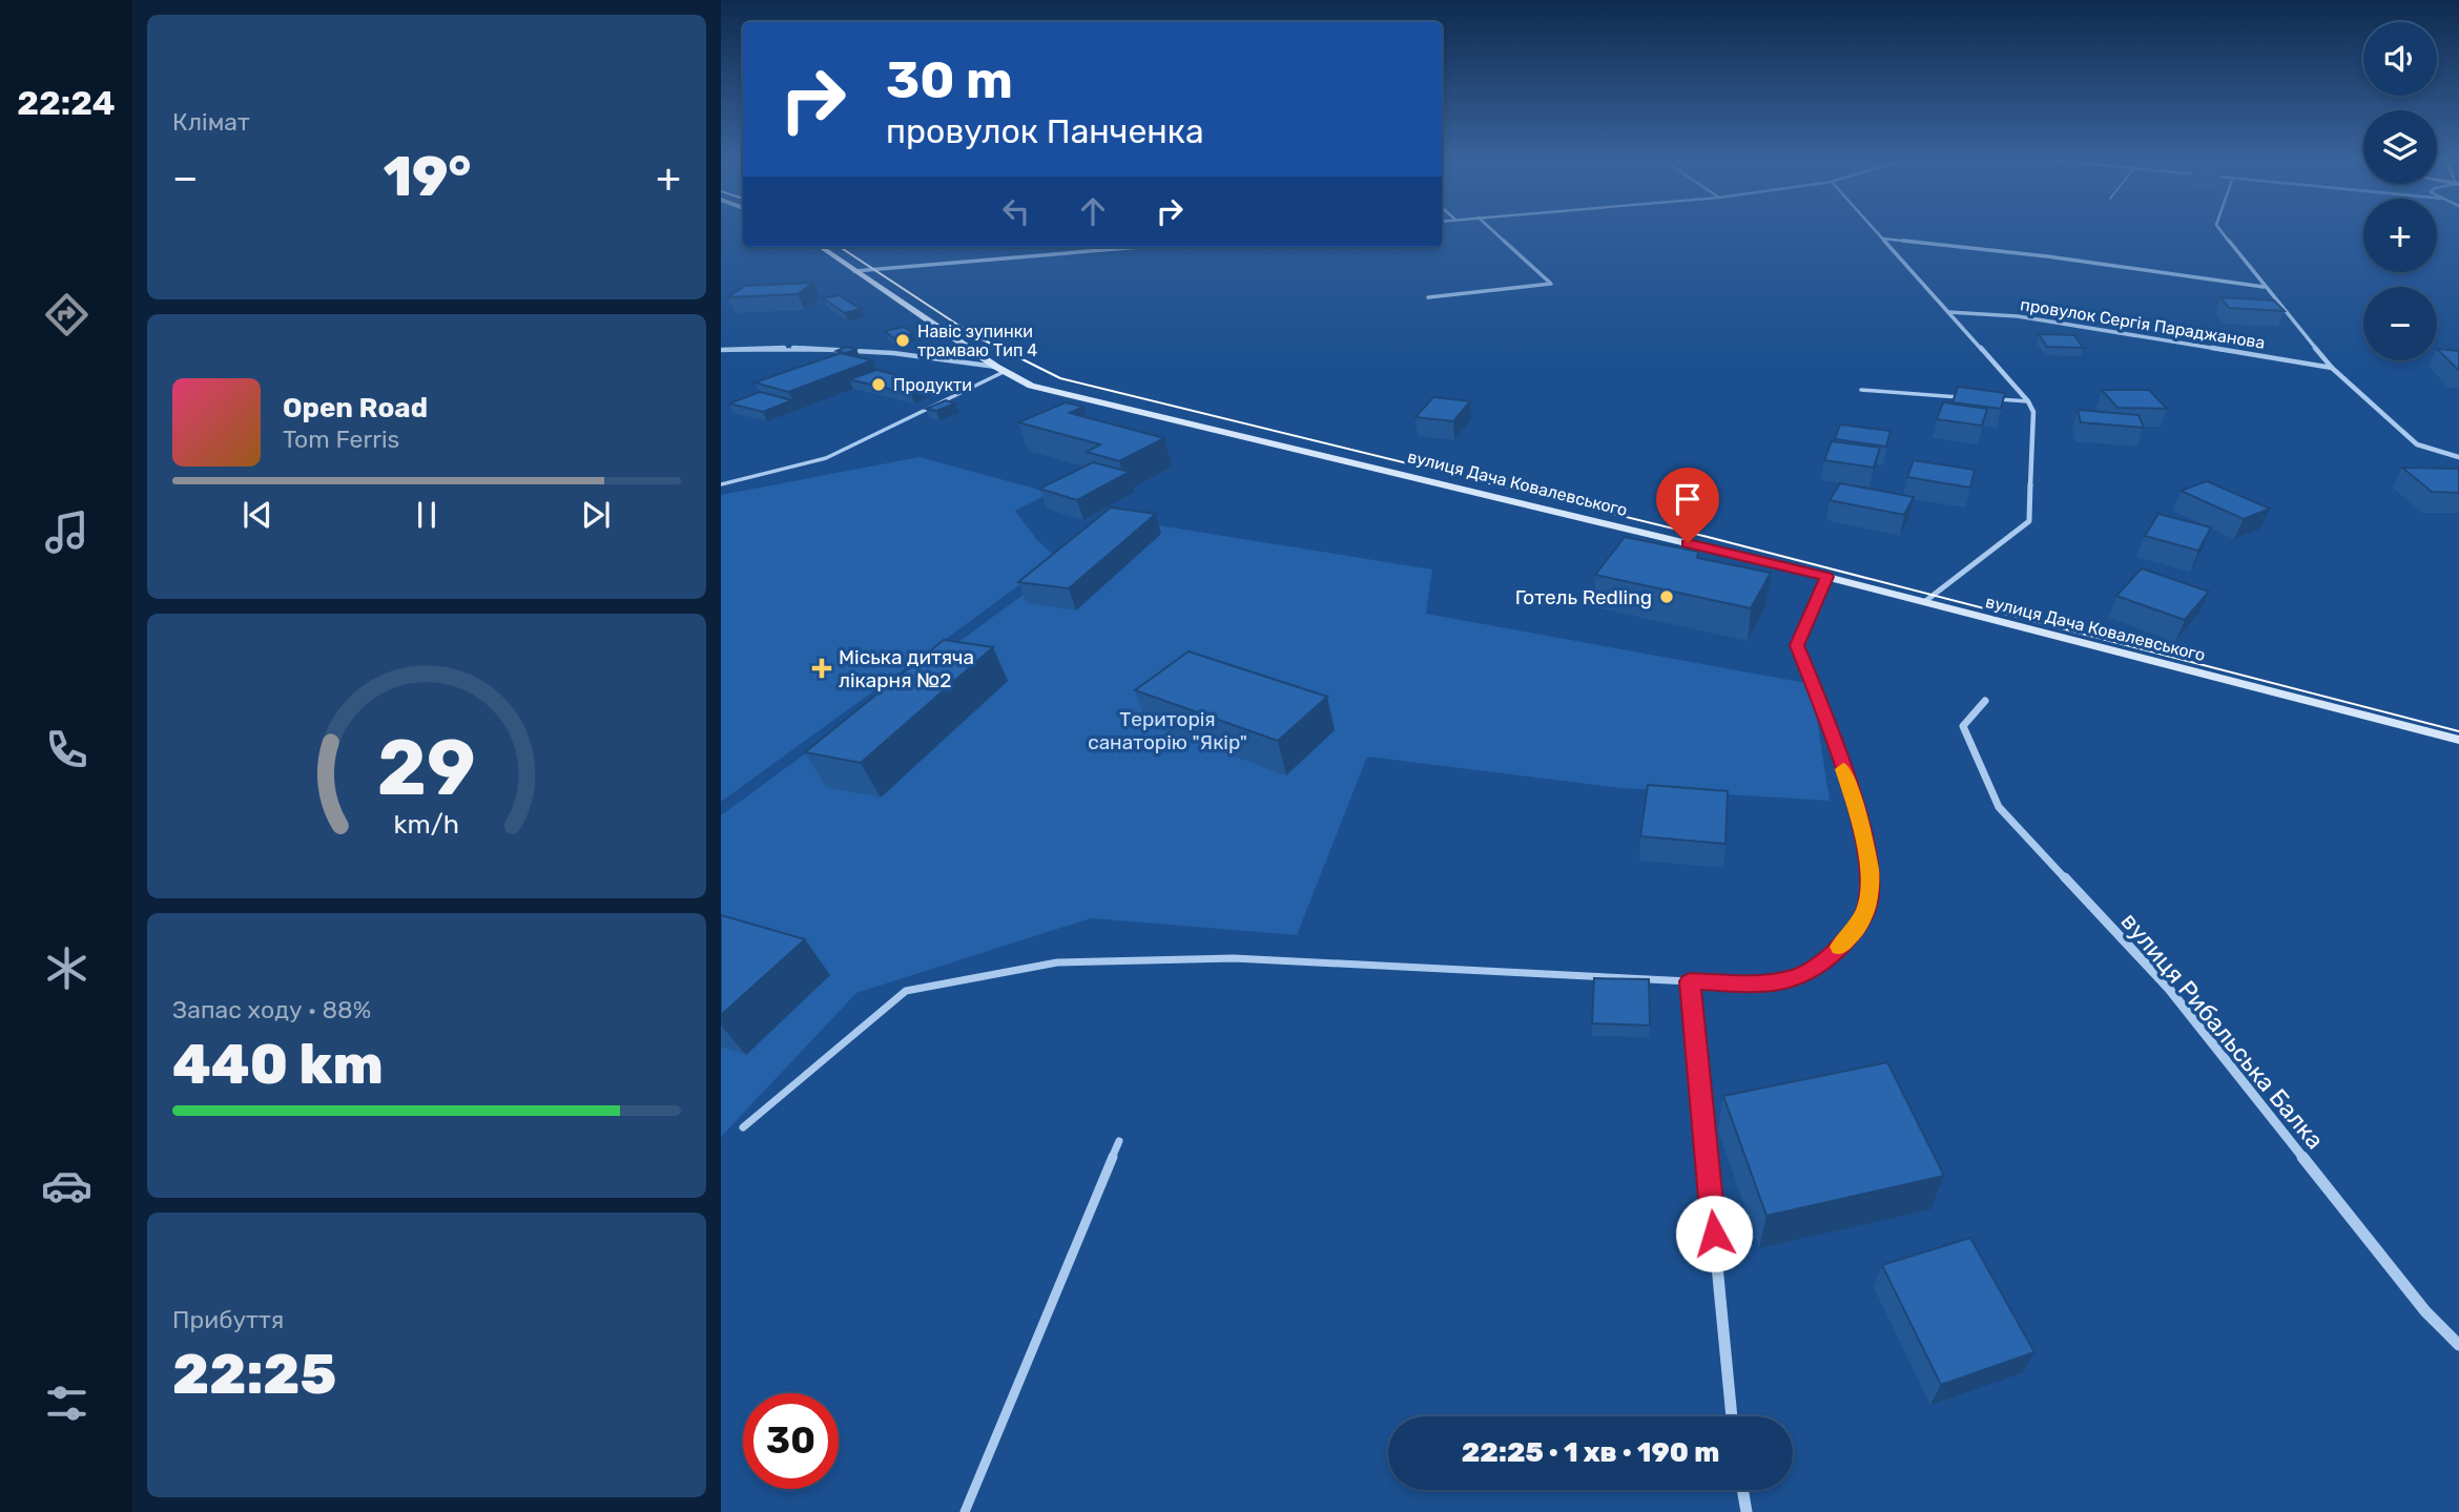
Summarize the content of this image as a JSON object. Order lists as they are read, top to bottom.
{
  "streets": {
    "street": ["провулок Сергія Параджанова", "вулиця Дача Ковалевського", "вулиця Рибальська Балка"]
  },
  "parks": ["Територія санаторію \"Якір\""],
  "places": {
    "other": ["Навіс зупинки трамваю Тип 4", "Продукти", "Готель Redling"],
    "health": ["Міська дитяча лікарня №2"]
  },
  "page": {
    "tabs": "22:24",
    "tile": [
      "Клімат",
      ["Запас ходу · 88%", "440 km"],
      ["Прибуття", "22:25"]
    ],
    "map_buttons": ["+", "−"],
    "turn": ["30 m", "провулок Панченка"],
    "heat": ["−", "19°", "+"],
    "song": ["Open Road", "Tom Ferris"],
    "limit": "30",
    "trip": "22:25 · 1 хв · 190 m",
    "gauge": ["29", "km/h"]
  }
}
